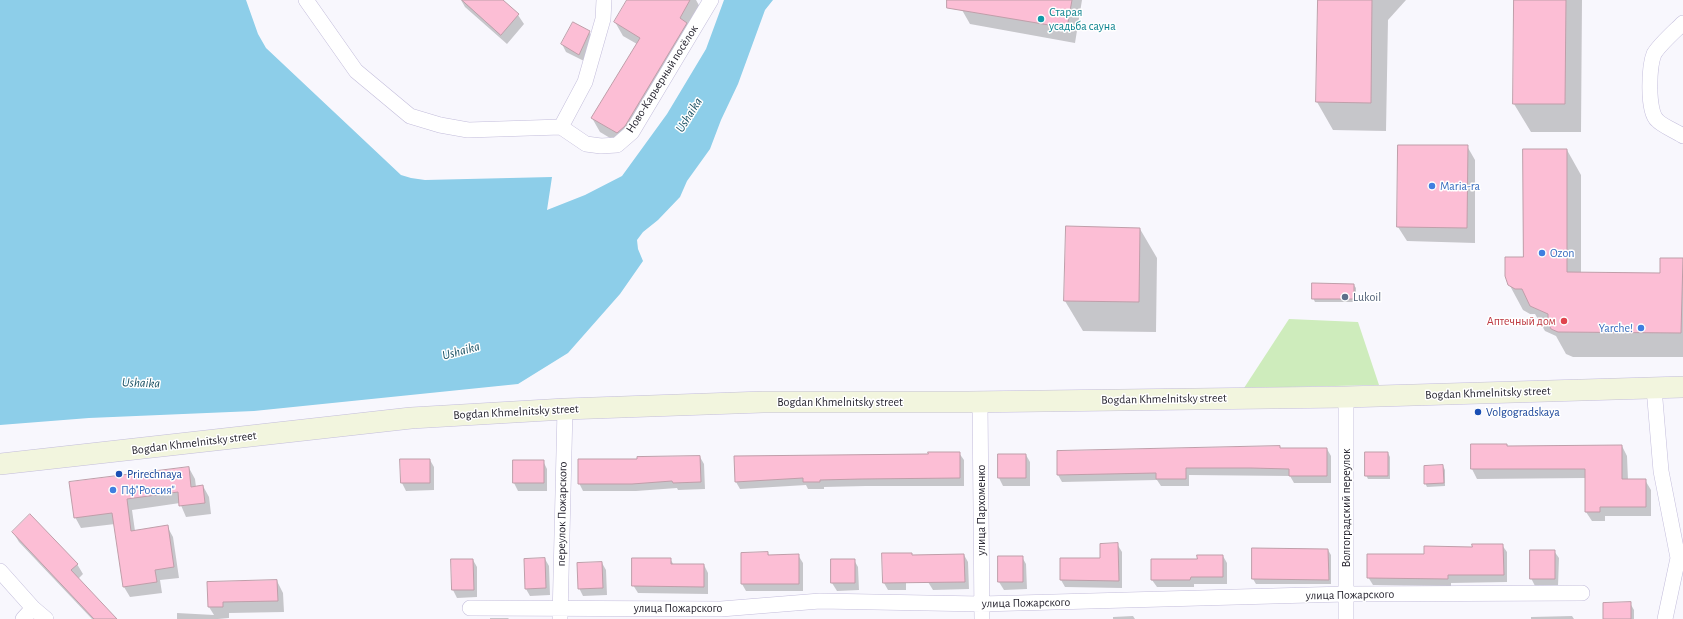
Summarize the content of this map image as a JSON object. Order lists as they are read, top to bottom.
{
  "streets": {
    "street": [
      "Ново-Карьерный посёлок",
      "Bogdan Khmelnitsky street",
      "Волгоградский переулок",
      "улица Пархоменко",
      "переулок Пожарского",
      "улица Пожарского"
    ]
  },
  "crossings": [
    ["Bogdan Khmelnitsky street", "Волгоградский переулок"],
    ["Bogdan Khmelnitsky street", "улица Пархоменко"],
    ["Bogdan Khmelnitsky street", "переулок Пожарского"],
    ["Волгоградский переулок", "улица Пожарского"],
    ["улица Пархоменко", "улица Пожарского"],
    ["переулок Пожарского", "улица Пожарского"]
  ],
  "water": ["Ushaika"],
  "places": [
    "Старая усадьба сауна",
    "Maria-ra",
    "Ozon",
    "Lukoil",
    "Аптечный дом",
    "Yarche!",
    "Volgogradskaya",
    "Prirechnaya",
    "Пф\"Россия\""
  ]
}
